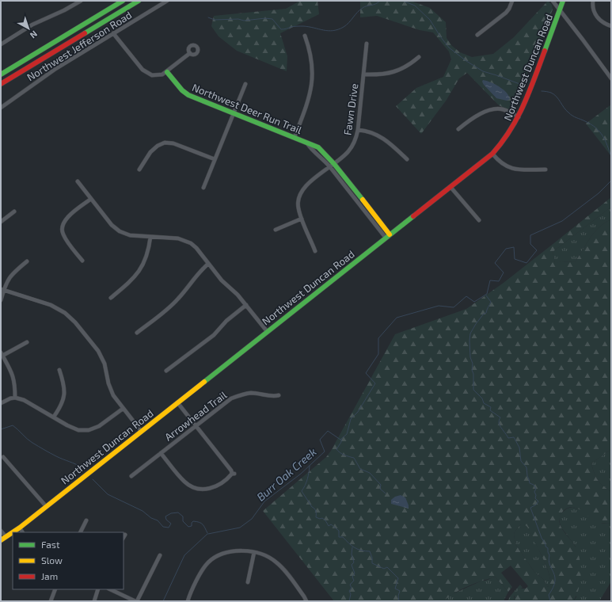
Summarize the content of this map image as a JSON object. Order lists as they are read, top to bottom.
{
  "streets": {
    "main road": ["Northwest Duncan Road", "Northwest Deer Run Trail"],
    "street": ["Northwest Jefferson Road", "Fawn Drive", "Arrowhead Trail"]
  },
  "crossings": [
    ["Northwest Duncan Road", "Northwest Deer Run Trail"],
    ["Northwest Deer Run Trail", "Fawn Drive"]
  ],
  "water": ["Burr Oak Creek"],
  "legend": ["Fast", "Slow", "Jam"],
  "north": "bottom right"
}
